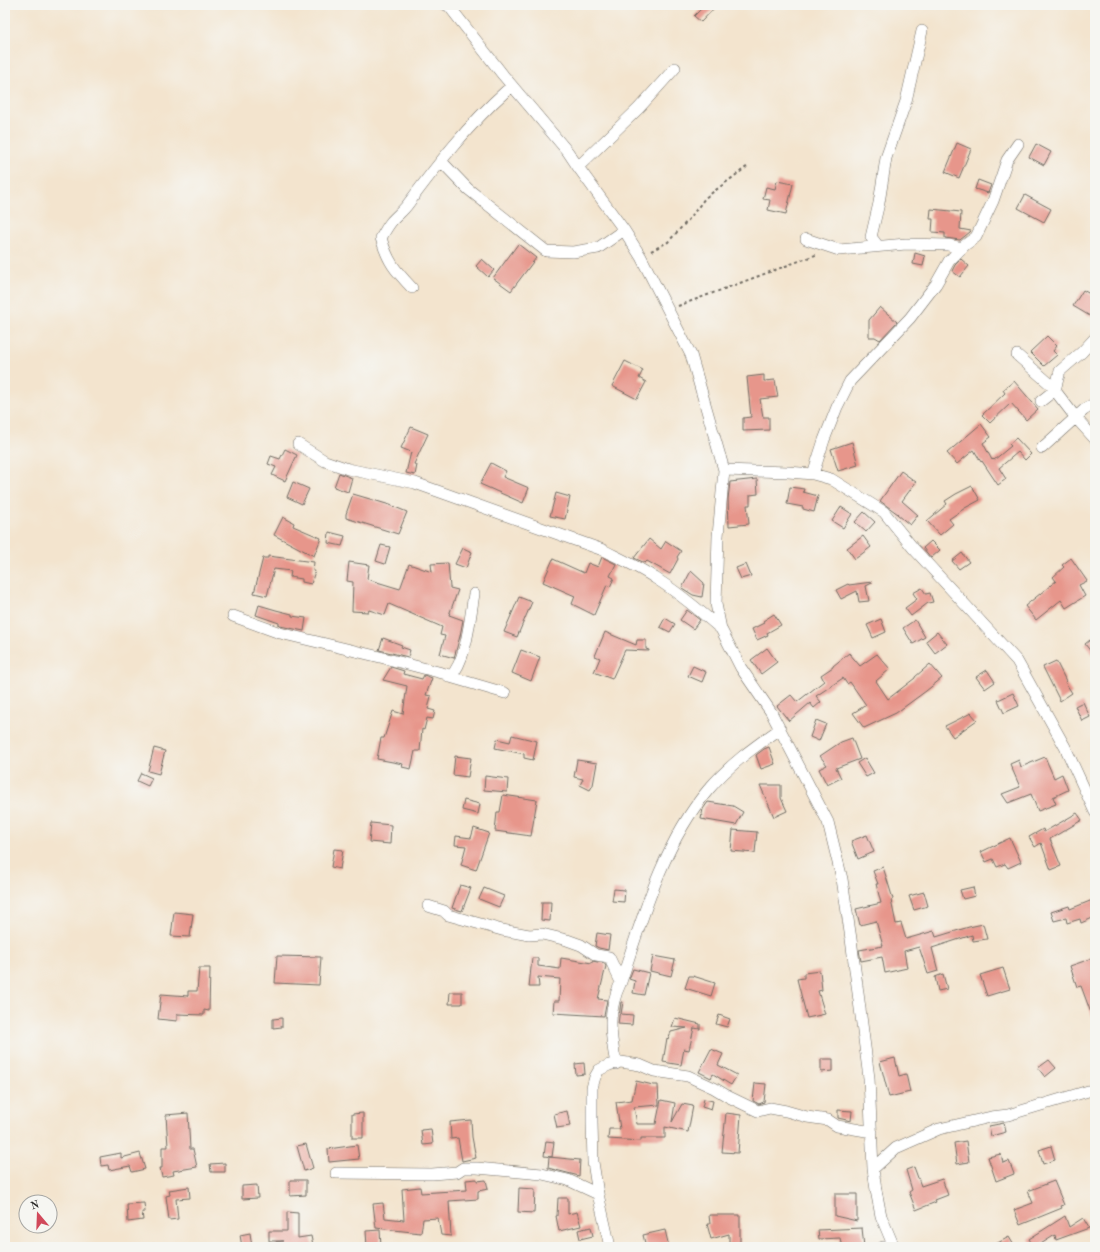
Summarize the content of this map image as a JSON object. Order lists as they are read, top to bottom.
{
  "north": "top"
}
